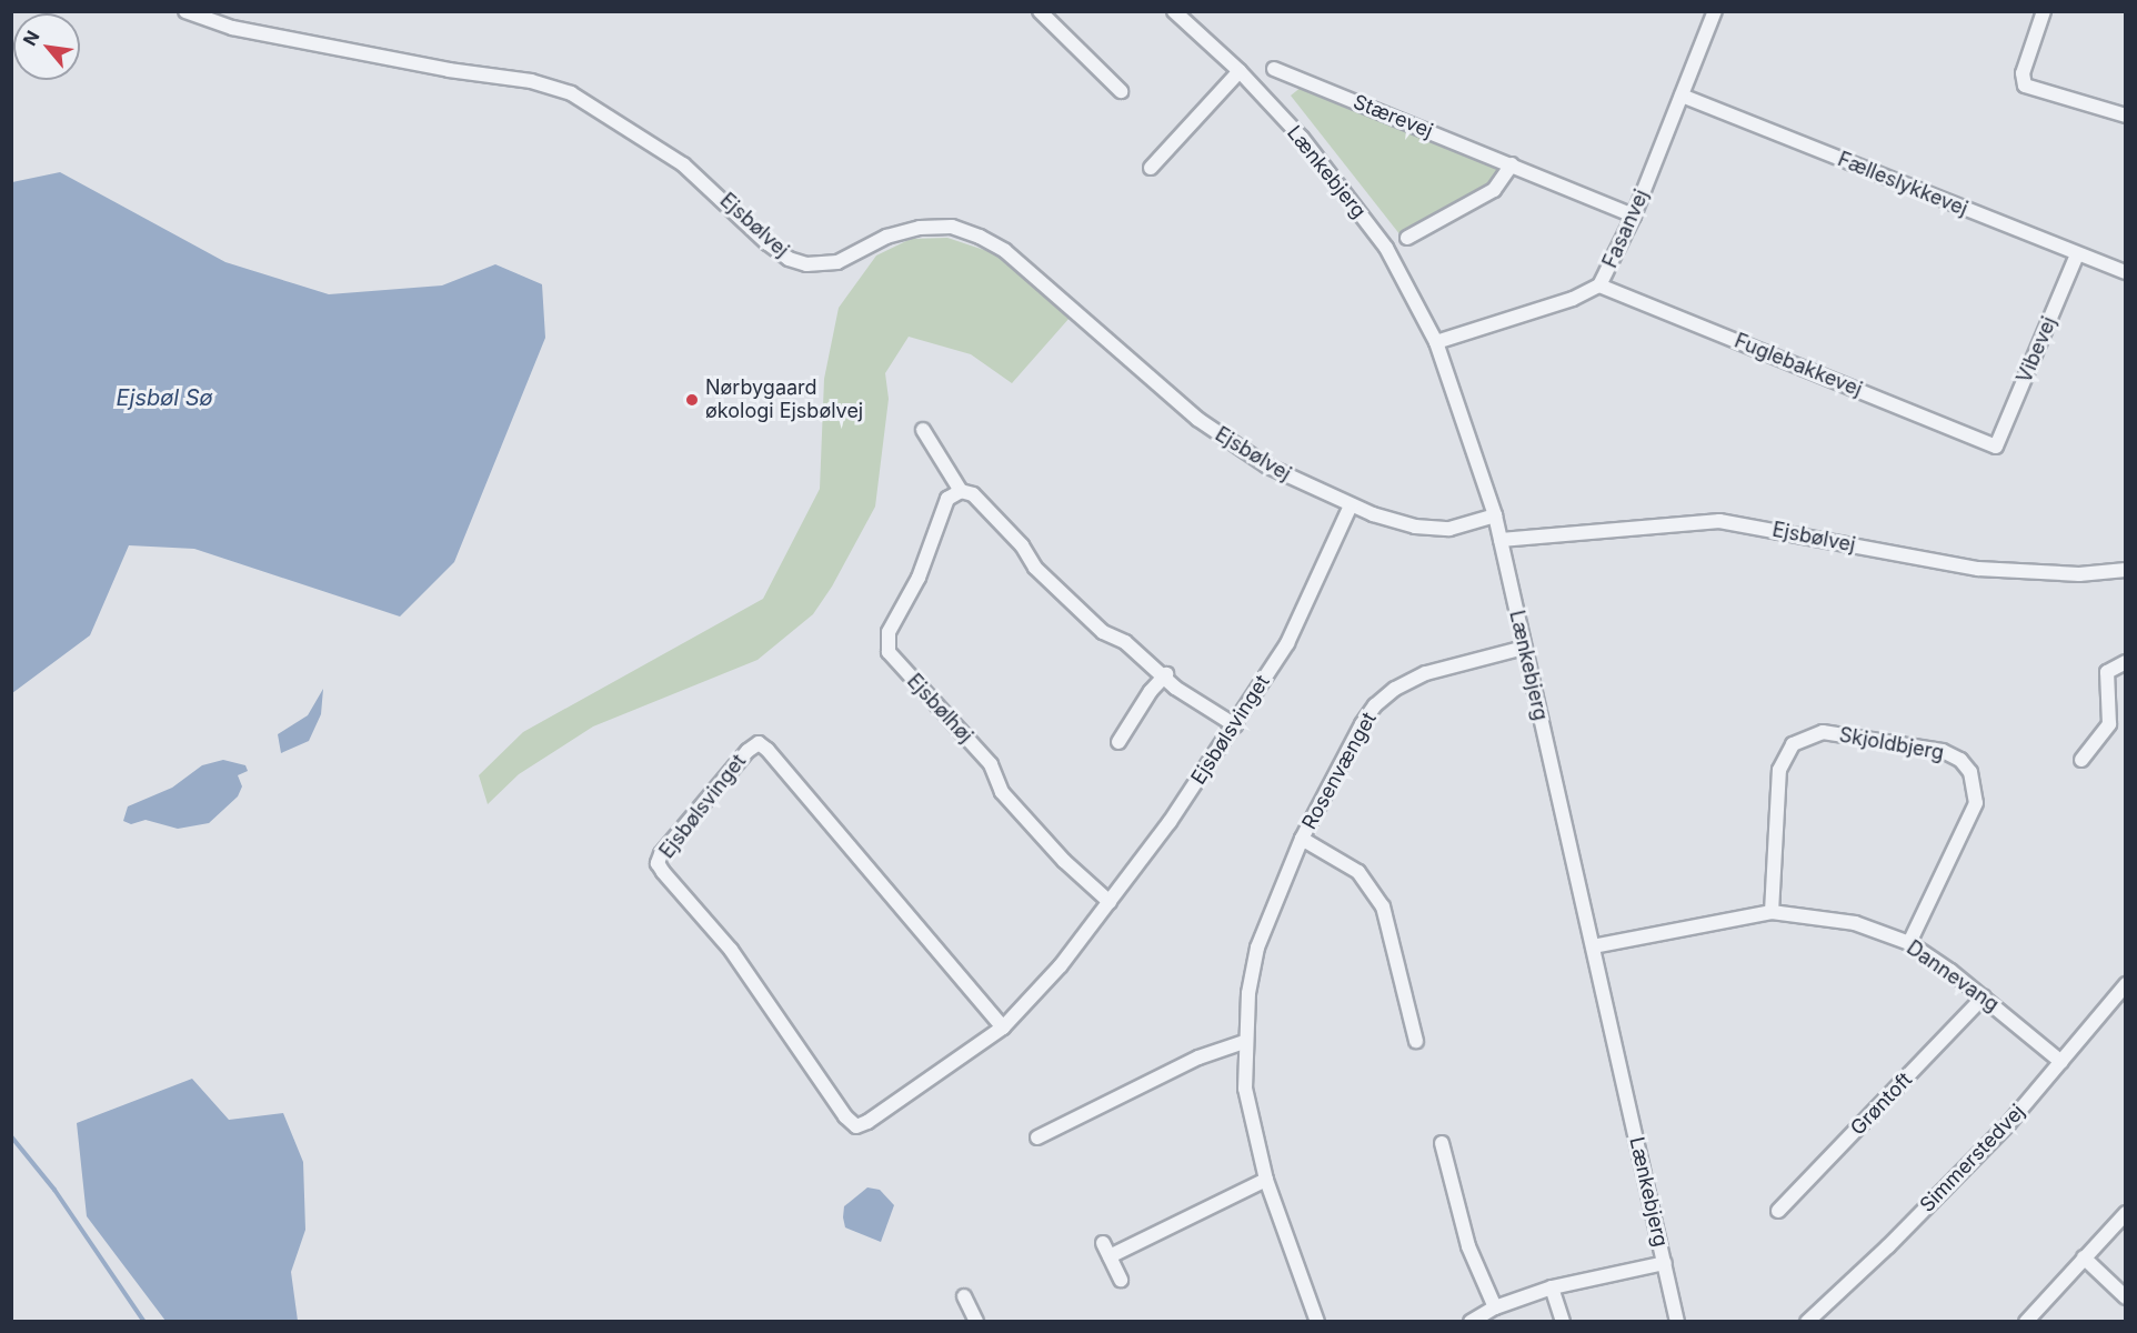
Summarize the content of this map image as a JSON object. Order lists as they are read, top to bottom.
{
  "streets": {
    "street": [
      "Stærevej",
      "Lænkebjerg",
      "Fælleslykkevej",
      "Ejsbølvej",
      "Fasanvej",
      "Vibevej",
      "Fuglebakkevej",
      "Ejsbølhøj",
      "Ejsbølsvinget",
      "Skjoldbjerg",
      "Rosenvænget",
      "Dannevang",
      "Grøntoft",
      "Simmerstedvej"
    ]
  },
  "crossings": [
    ["Stærevej", "Fasanvej"],
    ["Lænkebjerg", "Ejsbølvej"],
    ["Lænkebjerg", "Fasanvej"],
    ["Lænkebjerg", "Rosenvænget"],
    ["Lænkebjerg", "Dannevang"],
    ["Fælleslykkevej", "Fasanvej"],
    ["Fælleslykkevej", "Vibevej"],
    ["Ejsbølvej", "Ejsbølsvinget"],
    ["Fasanvej", "Fuglebakkevej"],
    ["Vibevej", "Fuglebakkevej"],
    ["Ejsbølhøj", "Ejsbølsvinget"],
    ["Skjoldbjerg", "Dannevang"],
    ["Dannevang", "Grøntoft"],
    ["Dannevang", "Simmerstedvej"]
  ],
  "water": ["Ejsbøl Sø"],
  "places": ["Nørbygaard økologi Ejsbølvej"],
  "north": "top left"
}
